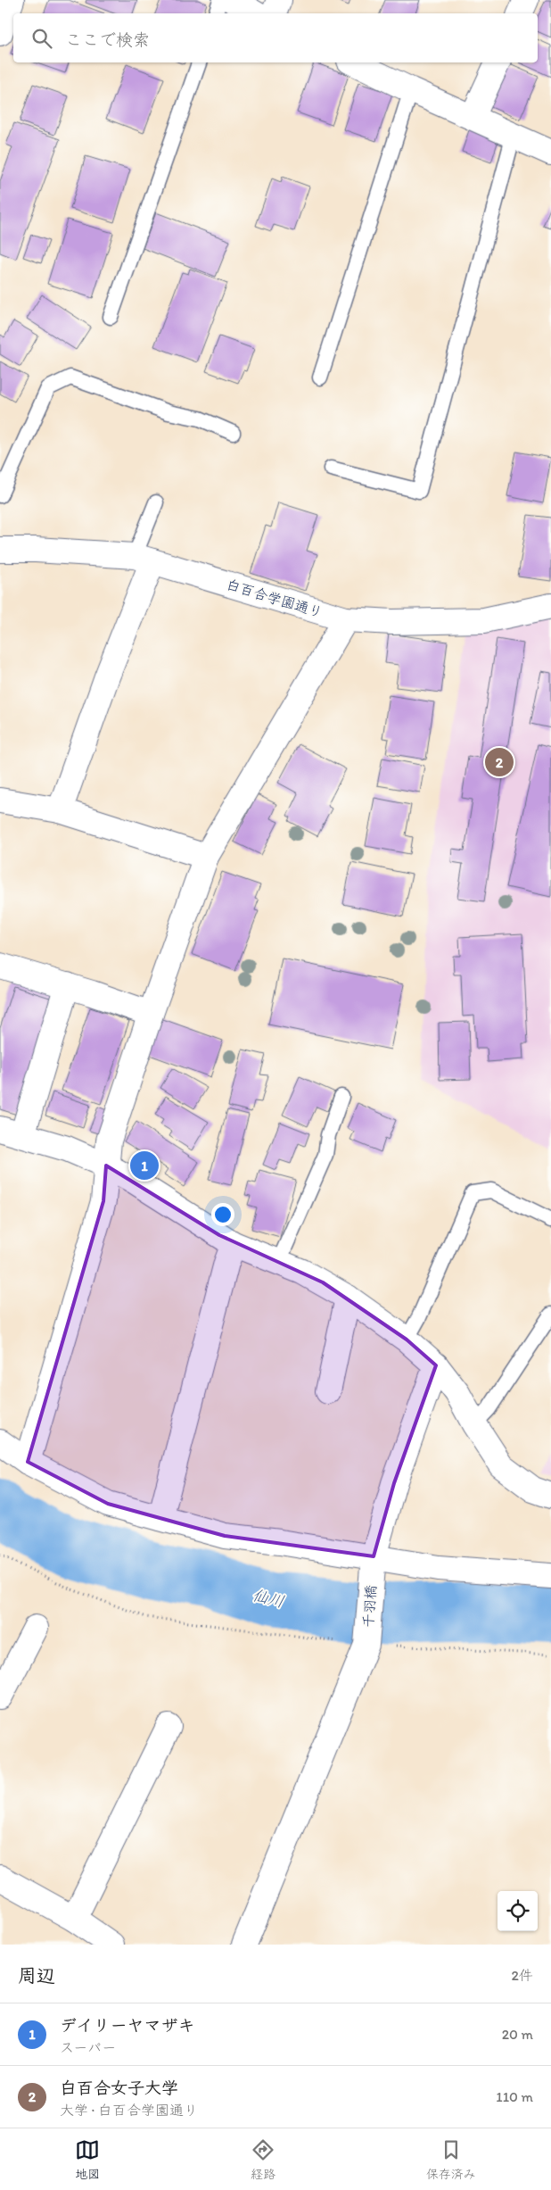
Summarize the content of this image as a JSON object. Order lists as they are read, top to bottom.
{
  "streets": {
    "street": ["白百合学園通り", "千羽橋"]
  },
  "water": ["仙川"],
  "page": {
    "search": "ここで検索",
    "pins": ["2", "1"],
    "heading": ["周辺", "2件"],
    "list": [
      {
        "mark": "1",
        "name": "デイリーヤマザキ",
        "note": "スーパー",
        "value": "20 m"
      },
      {
        "mark": "2",
        "name": "白百合女子大学",
        "note": "大学 · 白百合学園通り",
        "value": "110 m"
      }
    ],
    "nav": ["地図", "経路", "保存済み"]
  }
}
